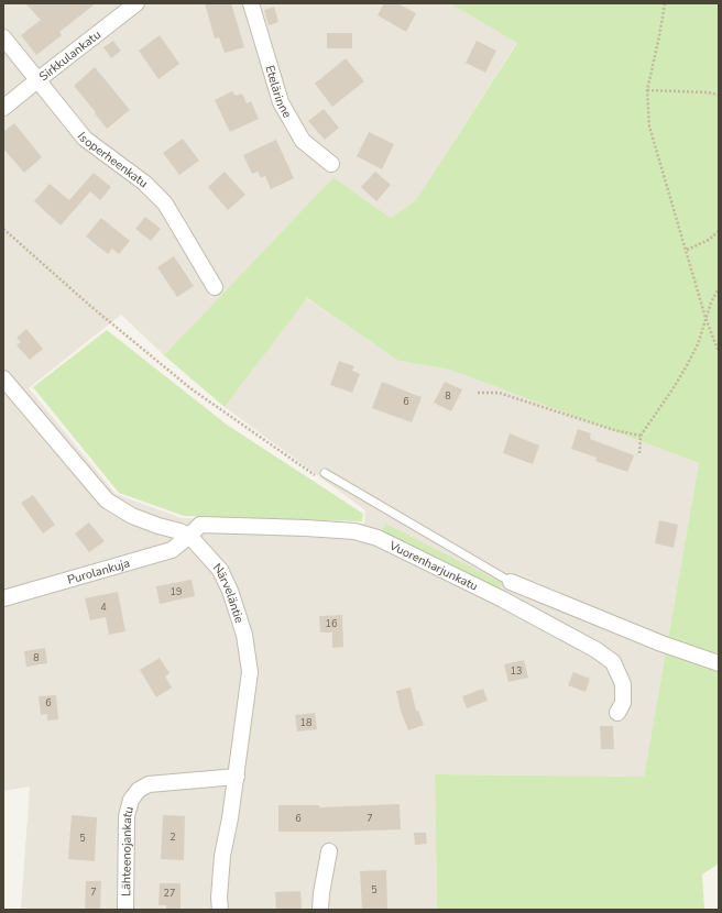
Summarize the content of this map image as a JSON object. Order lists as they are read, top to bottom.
{
  "streets": {
    "street": [
      "Sirkkulankatu",
      "Etelärinne",
      "Isoperheenkatu",
      "Vuorenharjunkatu",
      "Purolankuja",
      "Närveläntie",
      "Lähteenojankatu"
    ]
  },
  "crossings": [
    ["Sirkkulankatu", "Isoperheenkatu"],
    ["Vuorenharjunkatu", "Purolankuja"],
    ["Vuorenharjunkatu", "Närveläntie"],
    ["Purolankuja", "Närveläntie"],
    ["Närveläntie", "Lähteenojankatu"]
  ],
  "house_numbers": [
    "8",
    "6",
    "19",
    "4",
    "16",
    "8",
    "13",
    "6",
    "18",
    "6",
    "7",
    "2",
    "5",
    "5",
    "7",
    "27"
  ]
}
